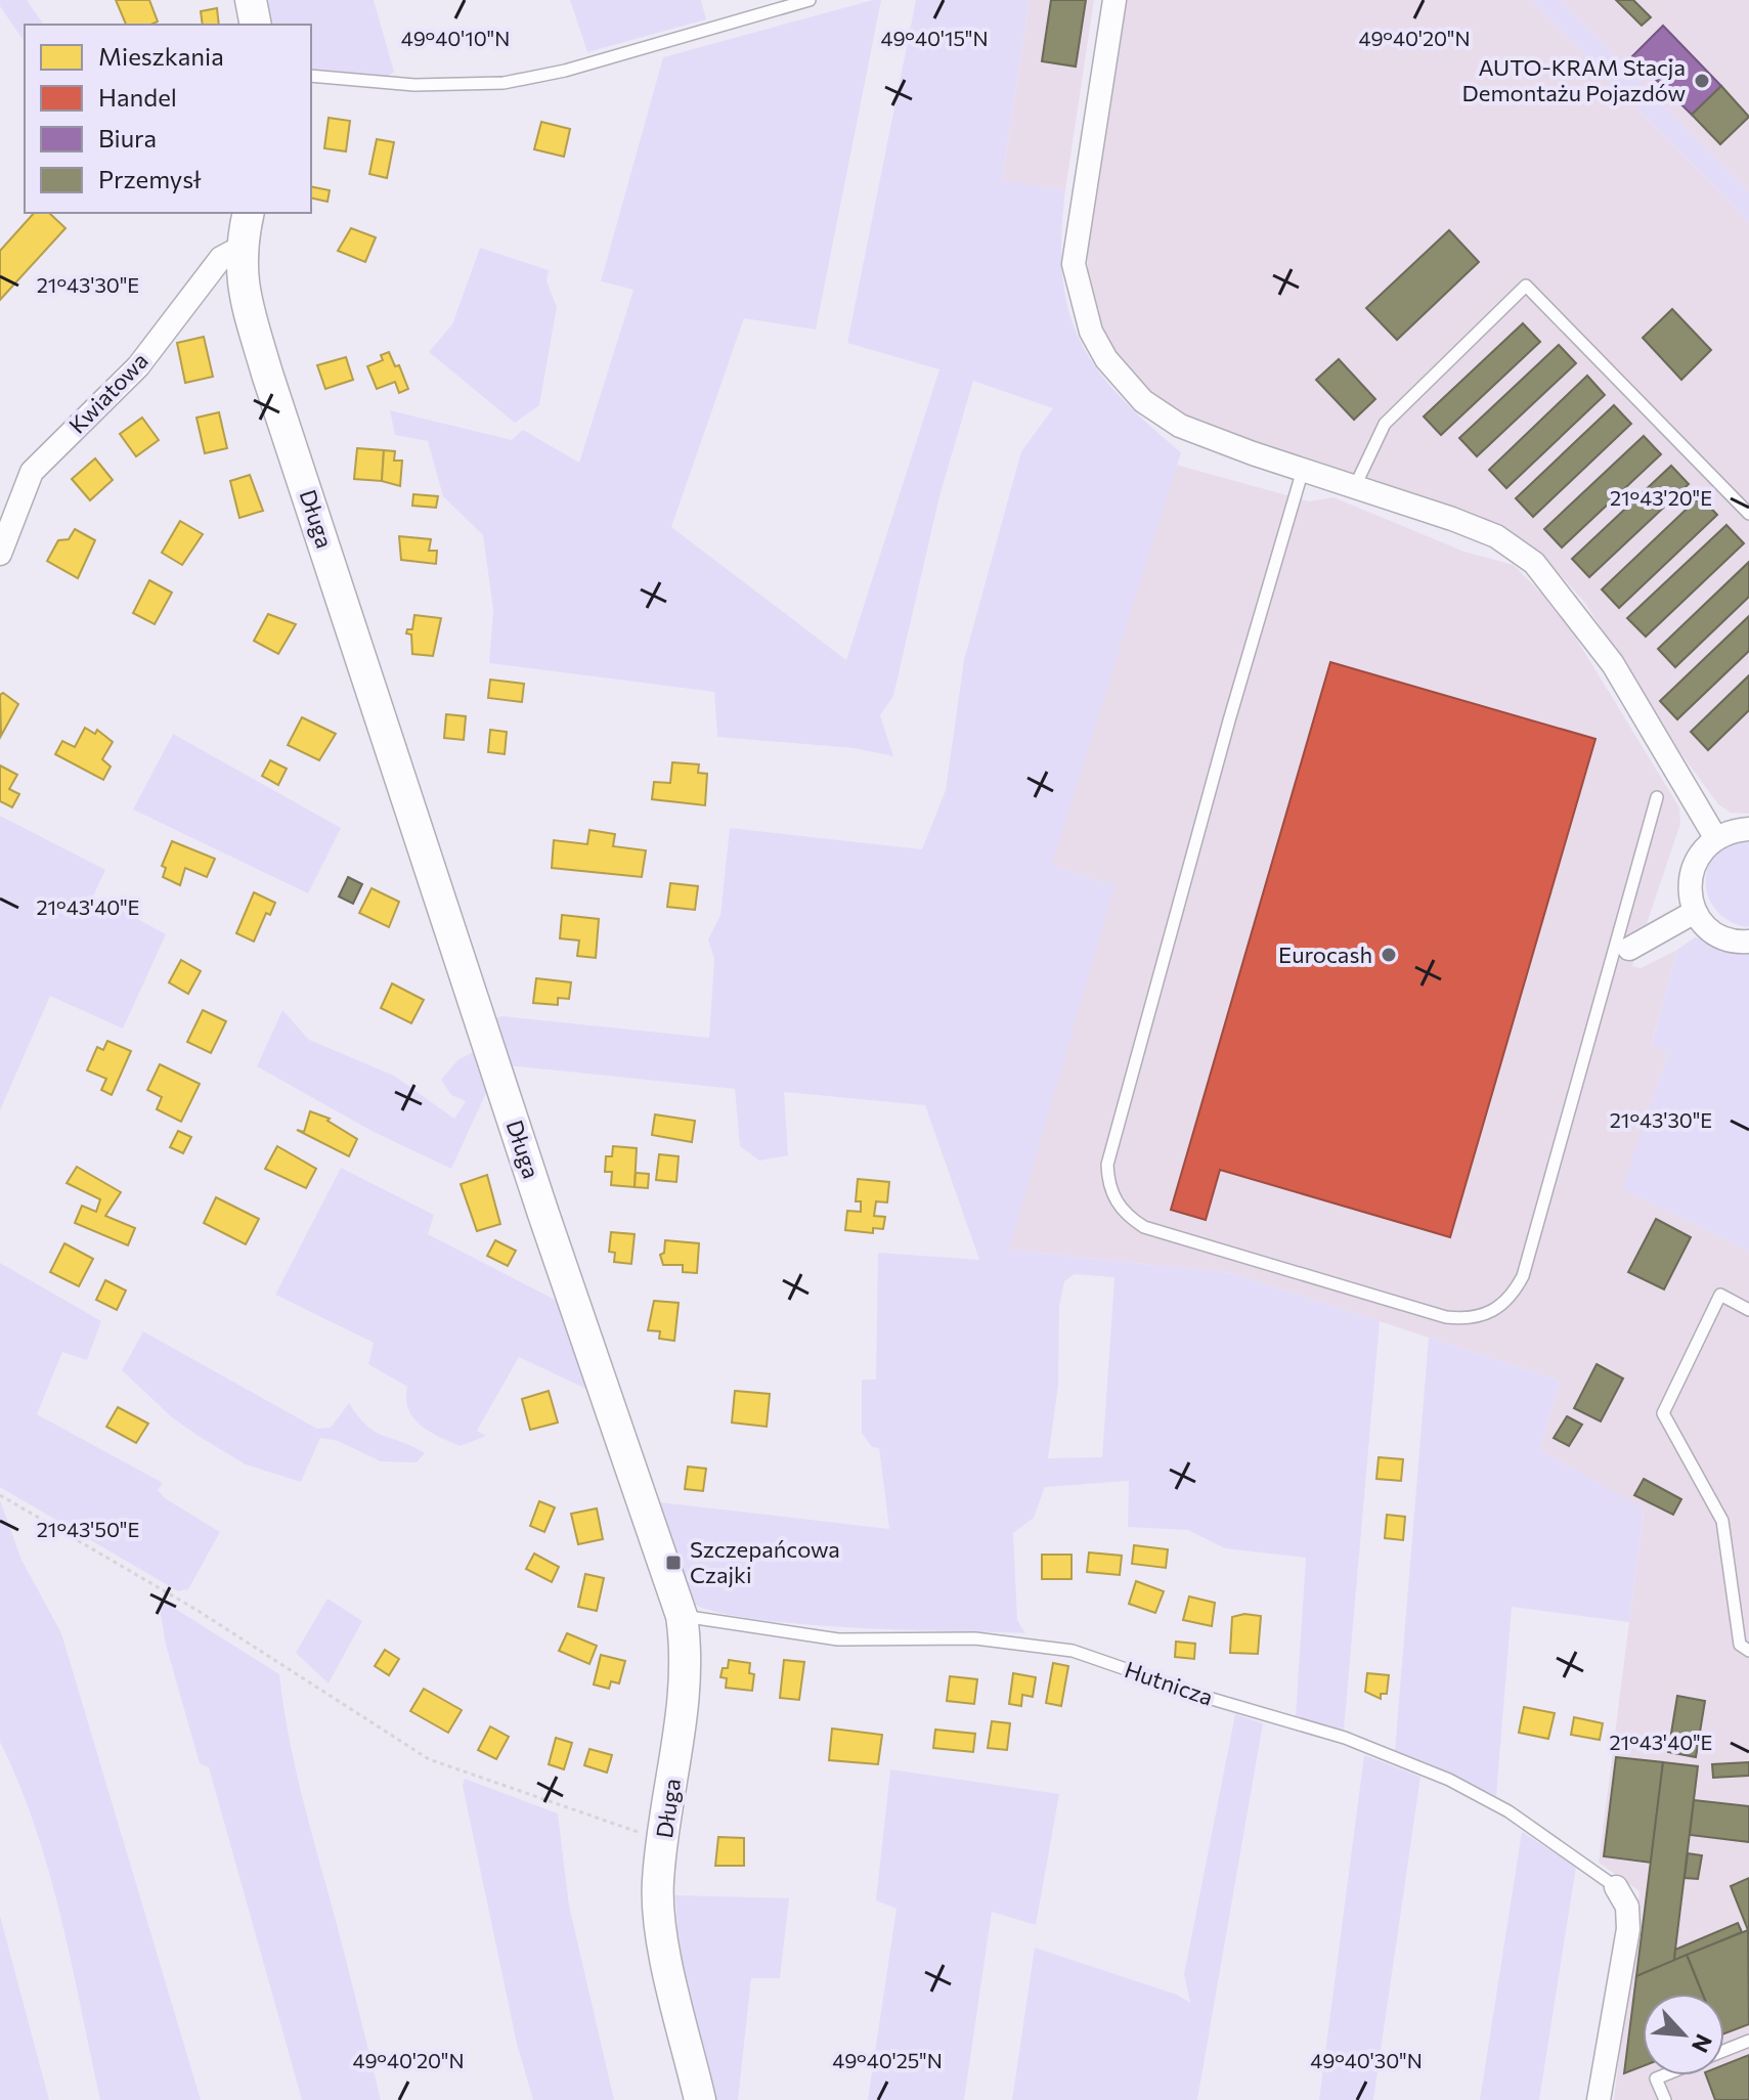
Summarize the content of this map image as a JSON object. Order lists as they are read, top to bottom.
{
  "streets": {
    "street": ["Kwiatowa", "Długa"],
    "lane": ["Hutnicza"]
  },
  "crossings": [
    ["Kwiatowa", "Długa"],
    ["Długa", "Hutnicza"]
  ],
  "places": {
    "other": ["AUTO-KRAM Stacja Demontażu Pojazdów", "Eurocash"],
    "transit": ["Szczepańcowa Czajki"]
  },
  "legend": [
    "Mieszkania",
    "Handel",
    "Biura",
    "Przemysł"
  ],
  "north": "bottom right",
  "coordinates": [
    "49°40'10\"N",
    "49°40'15\"N",
    "49°40'20\"N",
    "21°43'30\"E",
    "21°43'20\"E",
    "21°43'40\"E",
    "21°43'50\"E",
    "49°40'25\"N",
    "49°40'30\"N"
  ]
}
